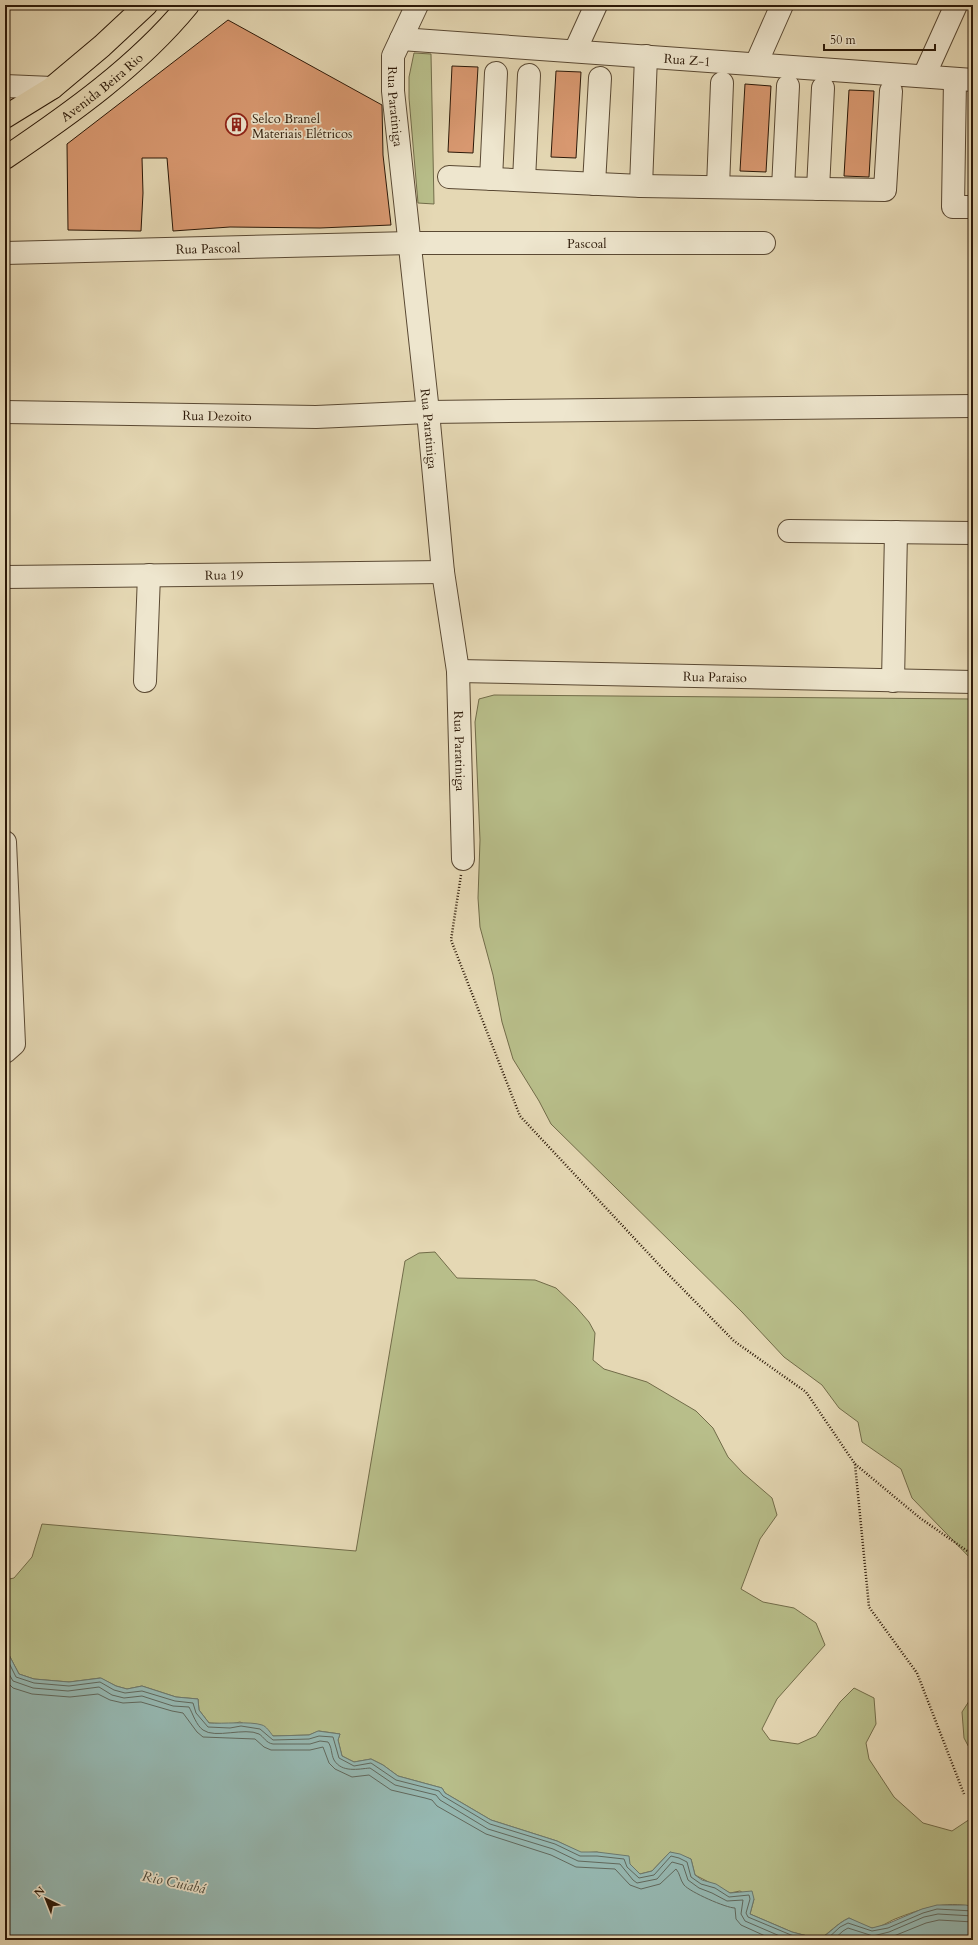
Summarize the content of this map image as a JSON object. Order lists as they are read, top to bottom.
{
  "streets": {
    "main road": ["Avenida Beira Rio"],
    "street": [
      "Rua Z-1",
      "Rua Paratiniga",
      "Pascoal",
      "Rua Pascoal",
      "Rua Dezoito",
      "Rua 19",
      "Rua Paraiso"
    ]
  },
  "crossings": [
    ["Rua Z-1", "Rua Paratiniga"],
    ["Rua Paratiniga", "Pascoal"],
    ["Rua Paratiniga", "Rua Pascoal"],
    ["Rua Paratiniga", "Rua Dezoito"],
    ["Rua Paratiniga", "Rua 19"],
    ["Rua Paratiniga", "Rua Paraiso"],
    ["Pascoal", "Rua Pascoal"]
  ],
  "water": ["Rio Cuiabá"],
  "places": {
    "building": ["Selco Branel Materiais Elétricos"]
  },
  "scale_bar": "50 m",
  "north": "top left"
}
